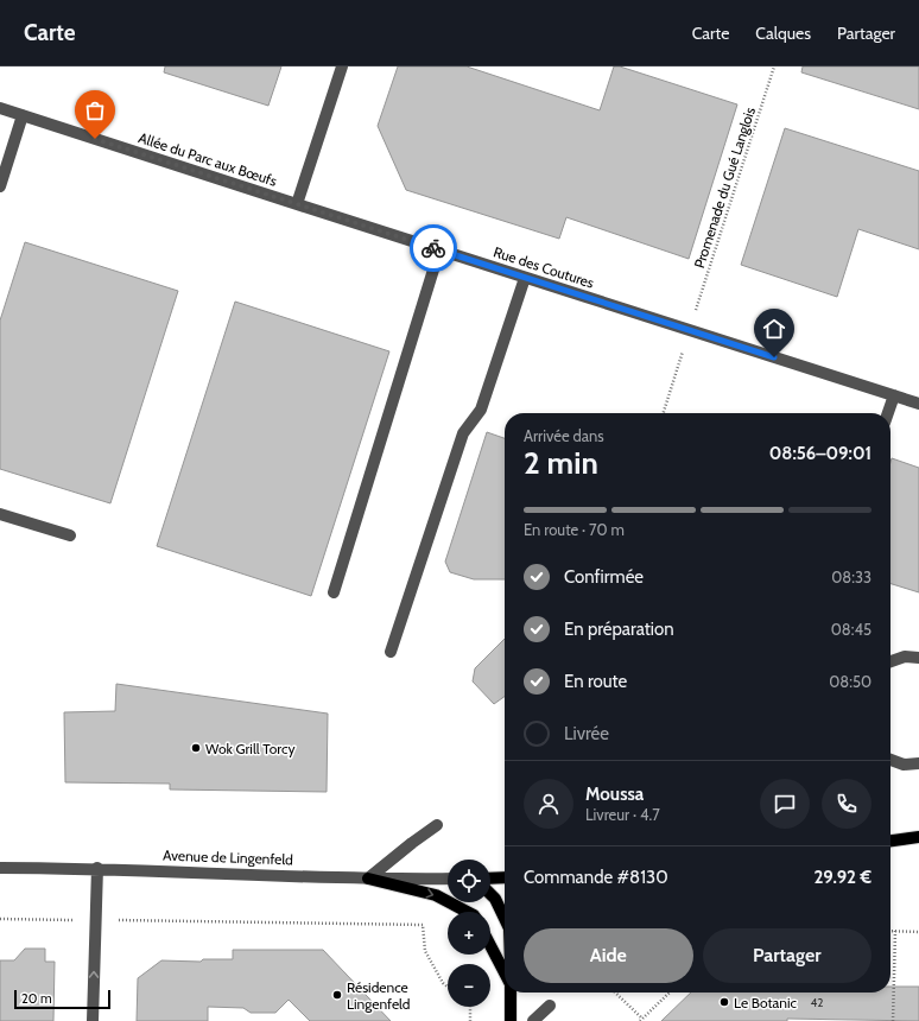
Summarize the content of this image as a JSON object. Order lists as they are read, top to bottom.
{
  "streets": {
    "street": ["Allée du Parc aux Bœufs", "Rue des Coutures", "Avenue de Lingenfeld"],
    "path": ["Promenade du Gué Langlois"]
  },
  "crossings": [
    ["Allée du Parc aux Bœufs", "Rue des Coutures"]
  ],
  "places": ["Wok Grill Torcy", "Résidence Lingenfeld", "Le Botanic"],
  "house_numbers": ["42"],
  "scale_bar": "20 m",
  "page": {
    "header": "Carte",
    "nav": ["Carte", "Calques", "Partager"],
    "heading": ["2 min", "Arrivée dans", "08:56–09:01"],
    "panel": [
      "Moussa",
      "Livreur · 4.7",
      "Commande #8130",
      "29.92 €"
    ],
    "bar": "En route · 70 m",
    "list": [
      ["Confirmée", "08:33"],
      ["En préparation", "08:45"],
      ["En route", "08:50"],
      "Livrée"
    ],
    "map_buttons": ["+", "−"],
    "buttons": ["Aide", "Partager"],
    "scale": "20 m"
  }
}
